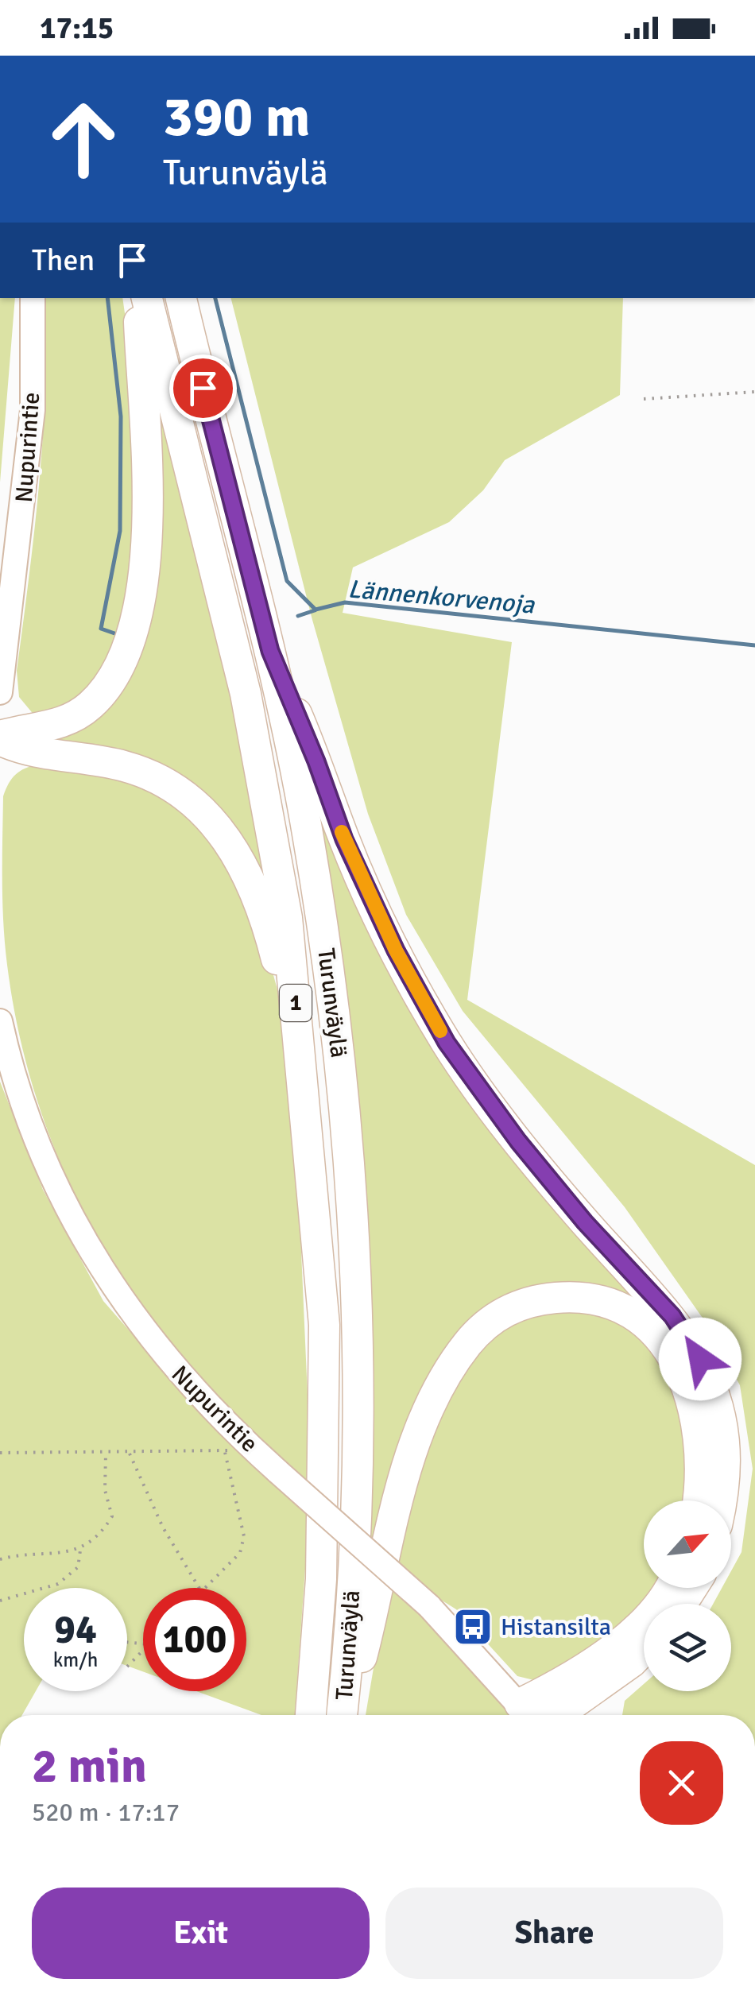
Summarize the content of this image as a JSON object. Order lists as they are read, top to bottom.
{
  "streets": {
    "highway": ["1", "Turunväylä"],
    "main road": ["Nupurintie"]
  },
  "water": ["Lännenkorvenoja"],
  "places": {
    "bus stop": ["Histansilta"]
  },
  "north": "top right",
  "page": {
    "status": "17:15",
    "turn": ["390 m", "Turunväylä"],
    "then": "Then",
    "speed": "94 km/h",
    "limit": "100",
    "heading": ["2 min", "520 m · 17:17"],
    "buttons": ["Exit", "Share"]
  }
}
